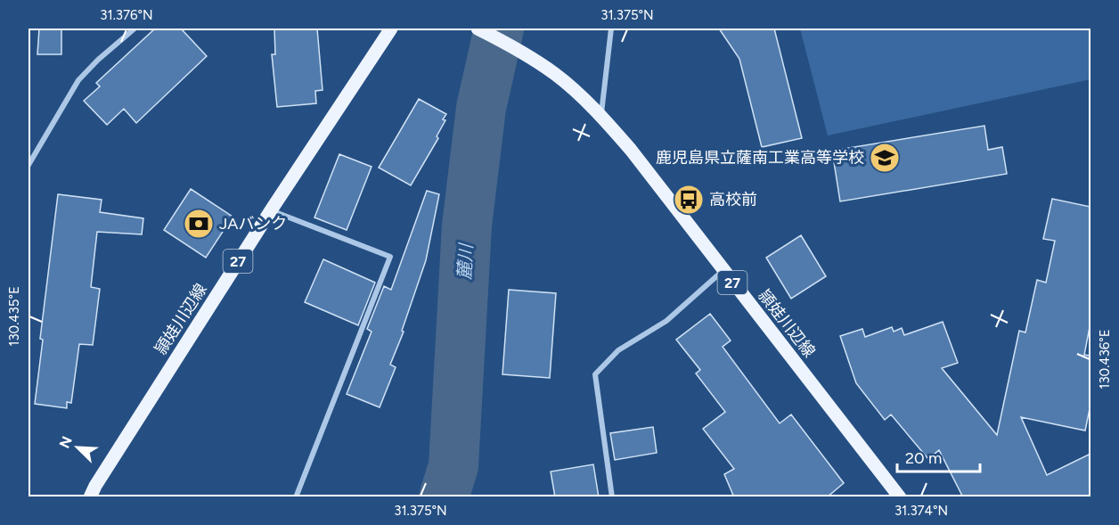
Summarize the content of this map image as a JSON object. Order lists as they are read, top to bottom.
{
  "streets": {
    "main road": ["27", "頴娃川辺線"]
  },
  "water": ["麓川"],
  "places": {
    "school or university": ["鹿児島県立薩南工業高等学校"],
    "bus stop": ["高校前"],
    "bank": ["JAバンク"]
  },
  "scale_bar": "20 m",
  "north": "top left",
  "coordinates": [
    "31.376°N",
    "31.375°N",
    "130.435°E",
    "130.436°E",
    "31.374°N"
  ]
}
